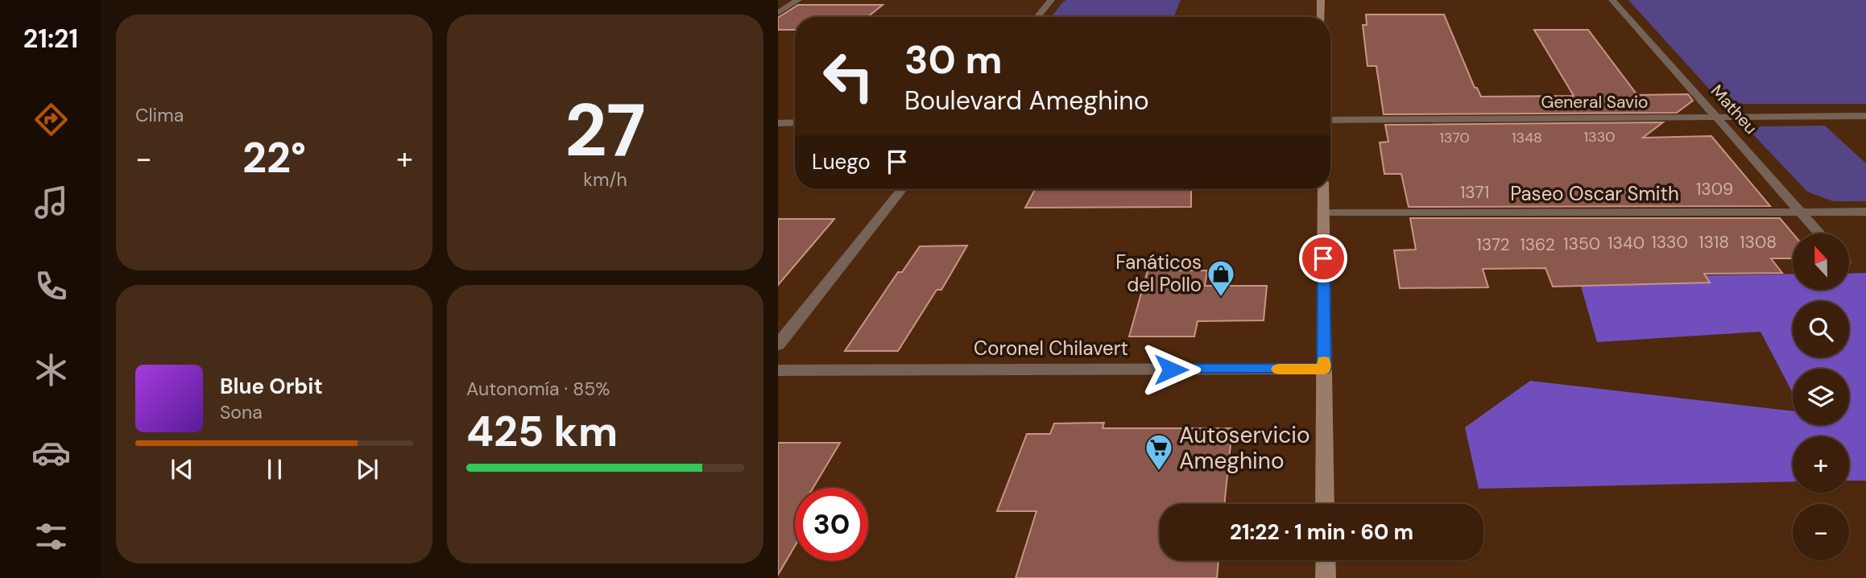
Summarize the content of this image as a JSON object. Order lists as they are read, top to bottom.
{
  "streets": {
    "street": [
      "General Savio",
      "Matheu",
      "Paseo Oscar Smith",
      "Coronel Chilavert"
    ]
  },
  "crossings": [
    ["General Savio", "Matheu"],
    ["Matheu", "Paseo Oscar Smith"]
  ],
  "places": {
    "shop": ["Fanáticos del Pollo"],
    "supermarket": ["Autoservicio Ameghino"]
  },
  "house_numbers": [
    "1330",
    "1370",
    "1348",
    "1309",
    "1371",
    "1330",
    "1318",
    "1308",
    "1340",
    "1350",
    "1372",
    "1362"
  ],
  "north": "top",
  "page": {
    "tabs": "21:21",
    "tile": [
      "Clima",
      ["27", "km/h"],
      ["Autonomía · 85%", "425 km"]
    ],
    "turn": ["30 m", "Boulevard Ameghino"],
    "heat": ["−", "22°", "+"],
    "then": "Luego",
    "map_buttons": ["+", "−"],
    "song": ["Blue Orbit", "Sona"],
    "limit": "30",
    "trip": "21:22 · 1 min · 60 m"
  }
}
